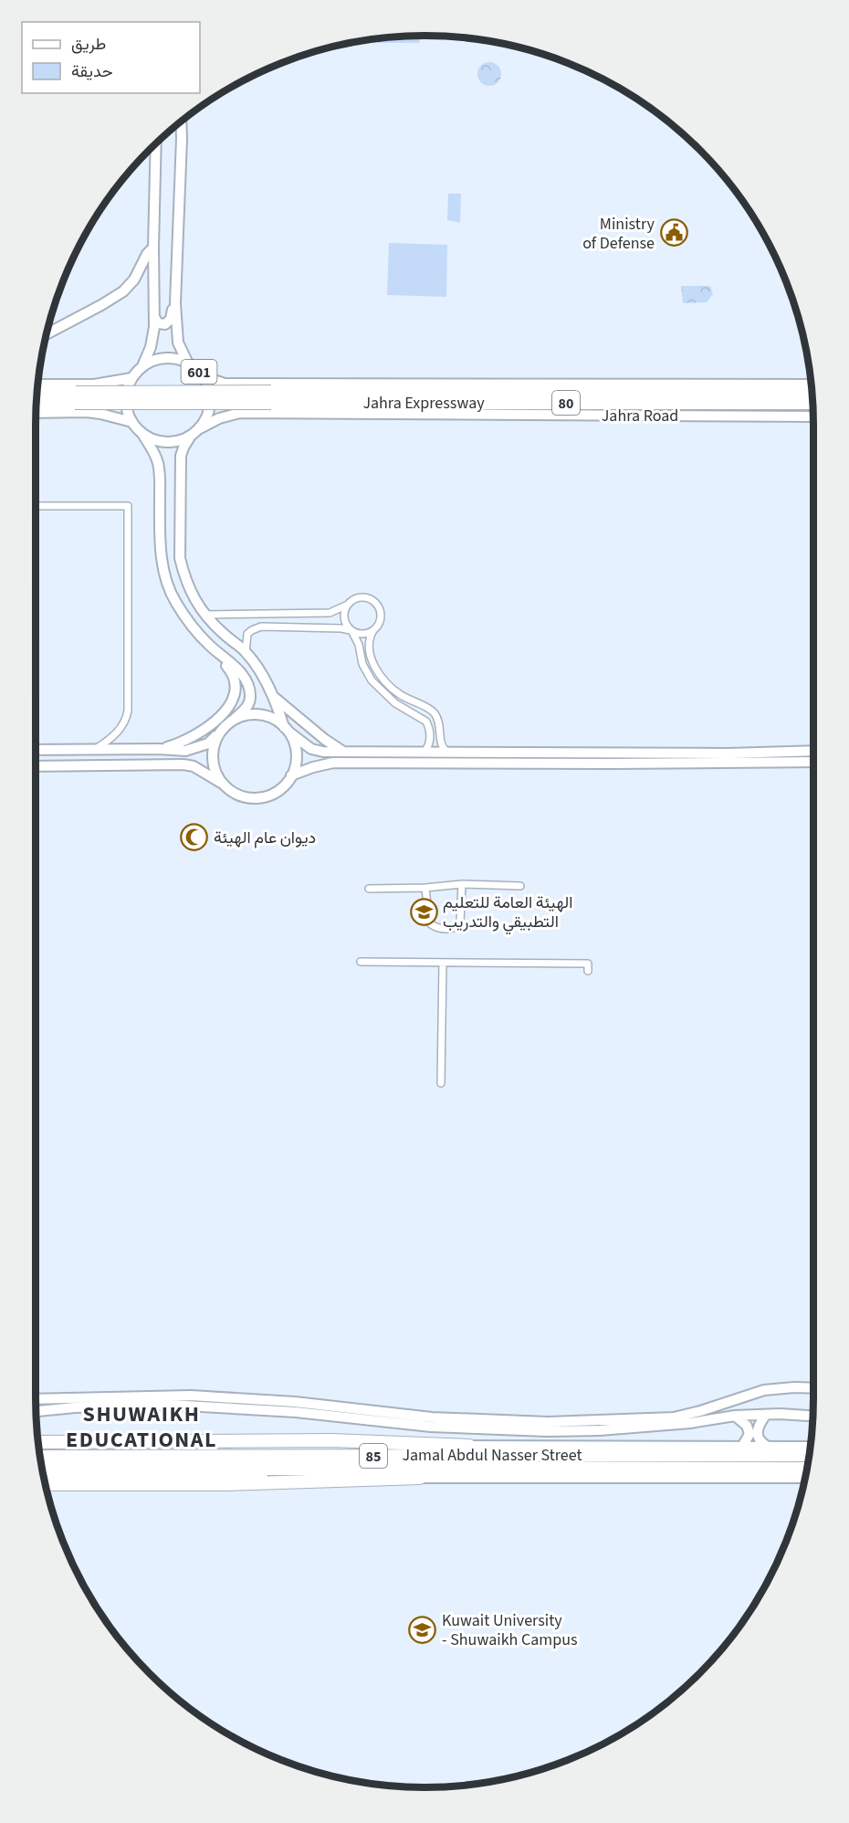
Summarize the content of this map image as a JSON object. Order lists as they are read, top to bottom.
{
  "streets": {
    "highway": [
      "Jahra Expressway",
      "80",
      "Jamal Abdul Nasser Street",
      "85"
    ],
    "street": ["601", "Jahra Road"]
  },
  "crossings": [
    ["601", "Jahra Road"]
  ],
  "districts": ["SHUWAIKH EDUCATIONAL"],
  "places": {
    "public building": ["Ministry of Defense"],
    "mosque": ["ديوان عام الهيئة"],
    "school or university": ["الهيئة العامة للتعليم التطبيقي والتدريب", "Kuwait University - Shuwaikh Campus"]
  },
  "legend": ["طريق", "حديقة"]
}
